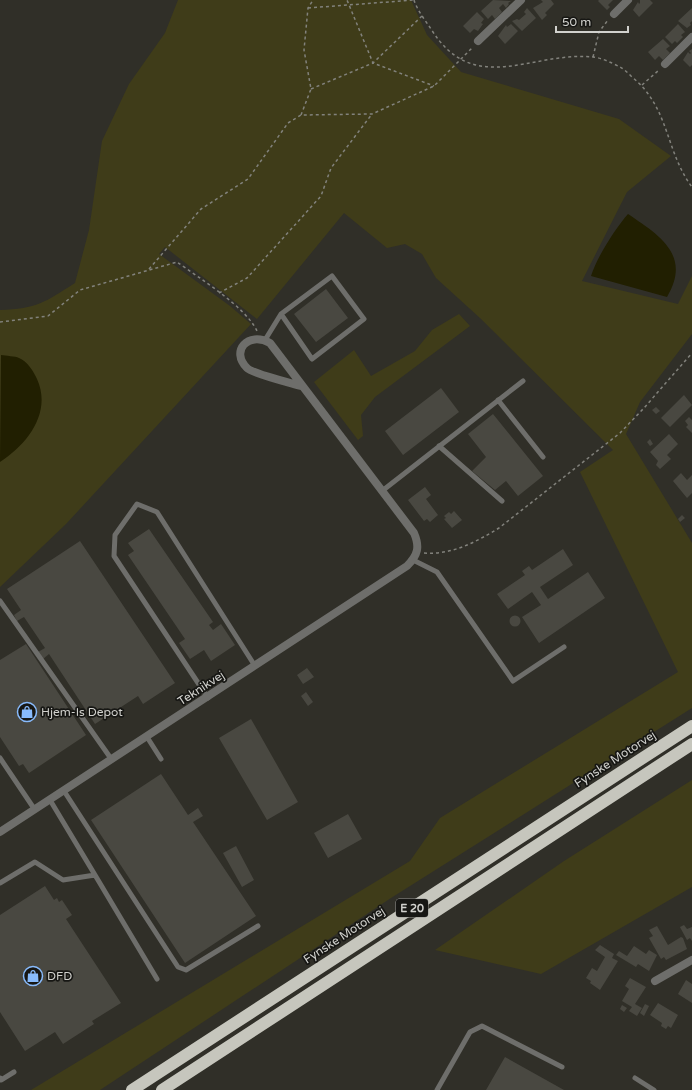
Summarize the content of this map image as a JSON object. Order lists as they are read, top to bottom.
{
  "streets": {
    "highway": ["Fynske Motorvej", "E 20"],
    "street": ["Teknikvej"]
  },
  "places": {
    "shop": ["Hjem-Is Depot", "DFD"]
  },
  "scale_bar": "50 m"
}
